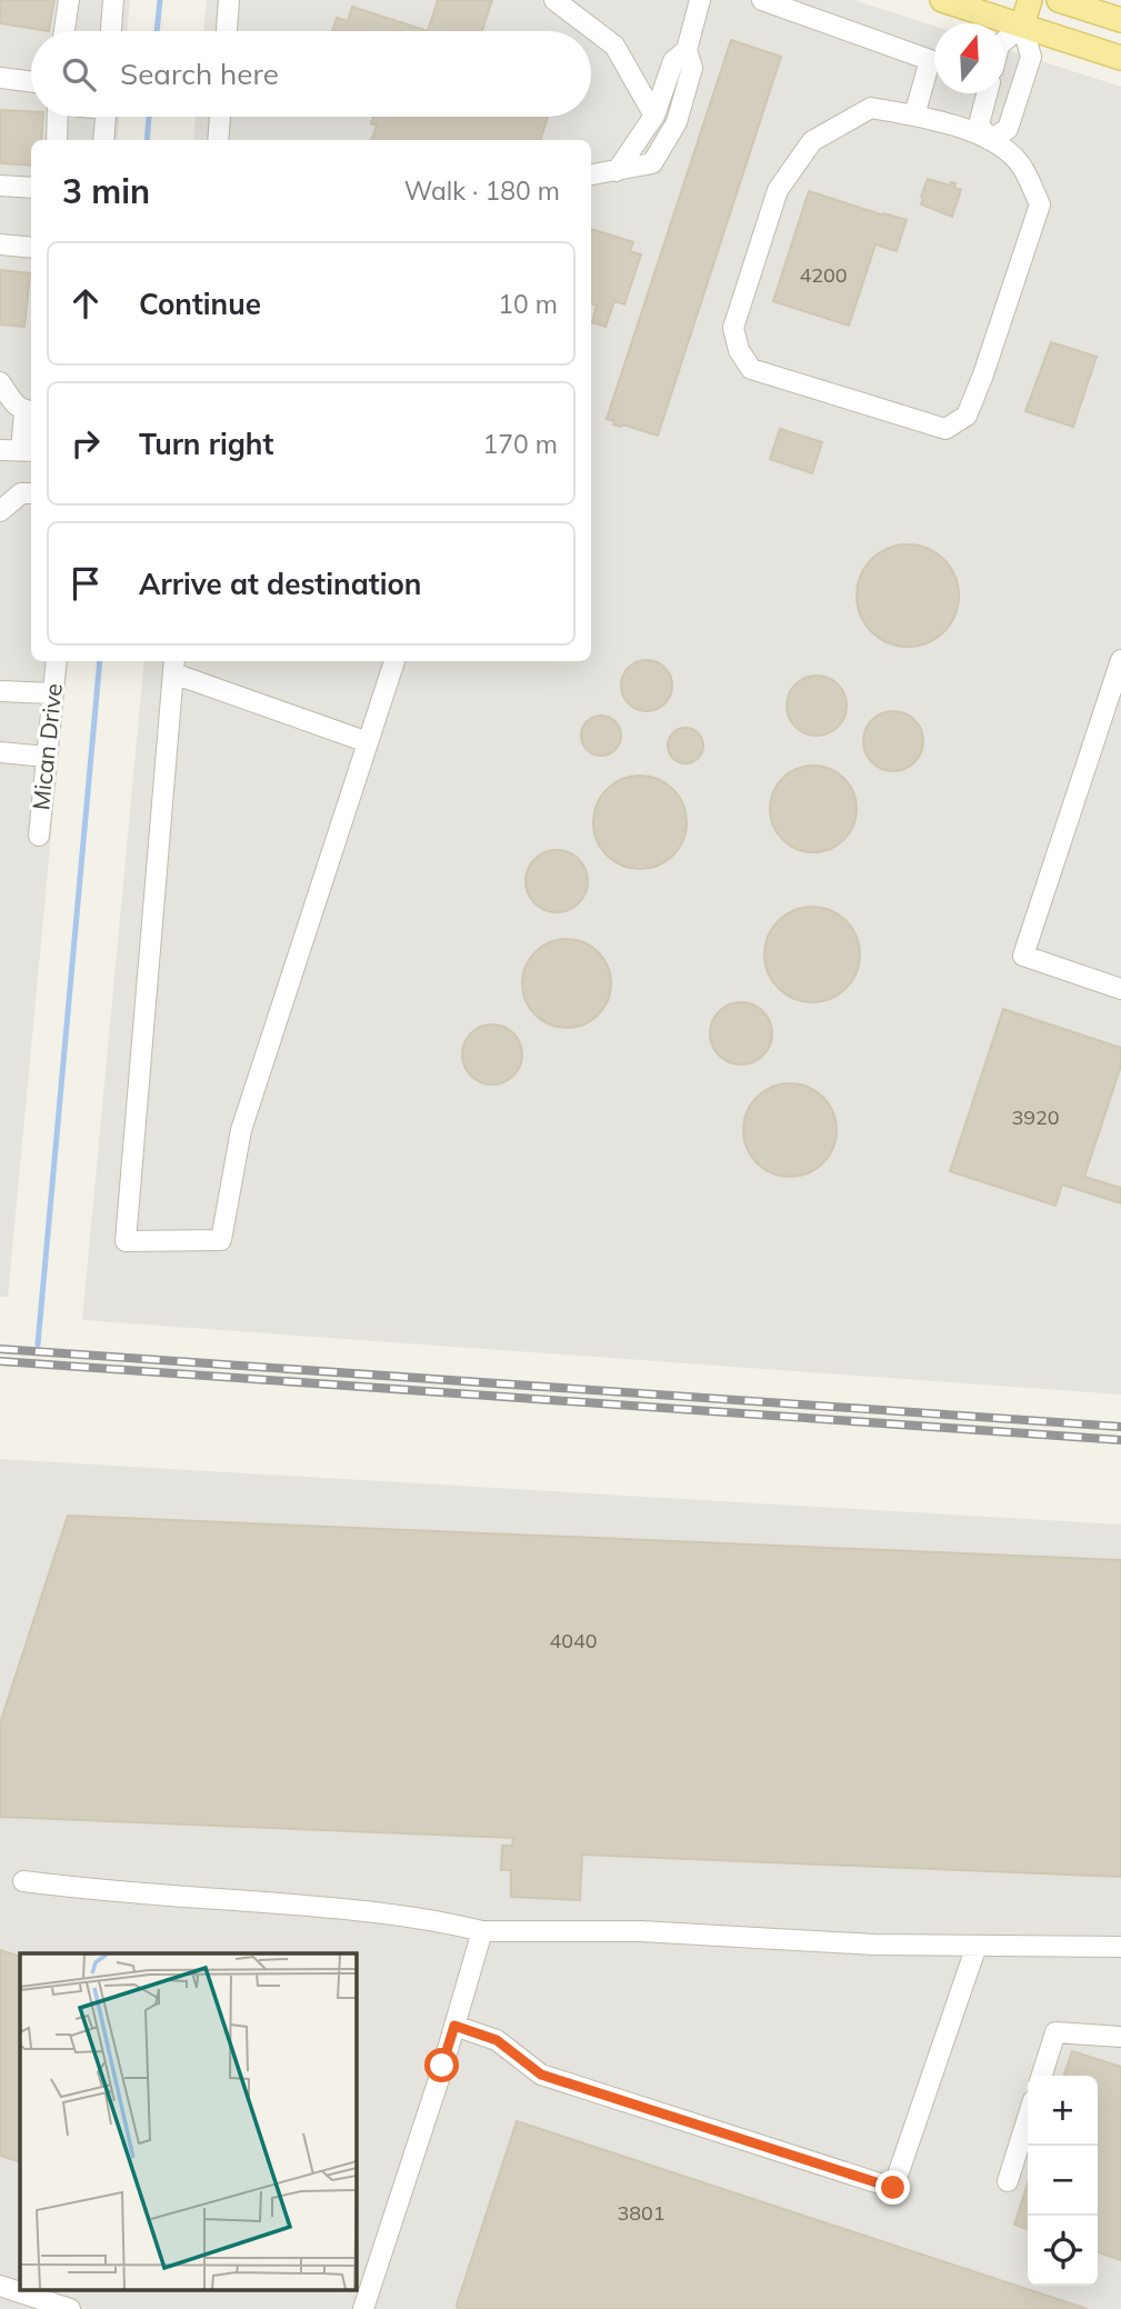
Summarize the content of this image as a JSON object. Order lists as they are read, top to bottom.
{
  "streets": {
    "street": ["Mican Drive"]
  },
  "house_numbers": [
    "4200",
    "3920",
    "4040",
    "3801"
  ],
  "north": "top",
  "page": {
    "search": "Search here",
    "heading": ["3 min", "Walk · 180 m"],
    "list": [
      ["Continue", "10 m"],
      ["Turn right", "170 m"],
      "Arrive at destination"
    ],
    "map_buttons": ["+", "−"]
  }
}
